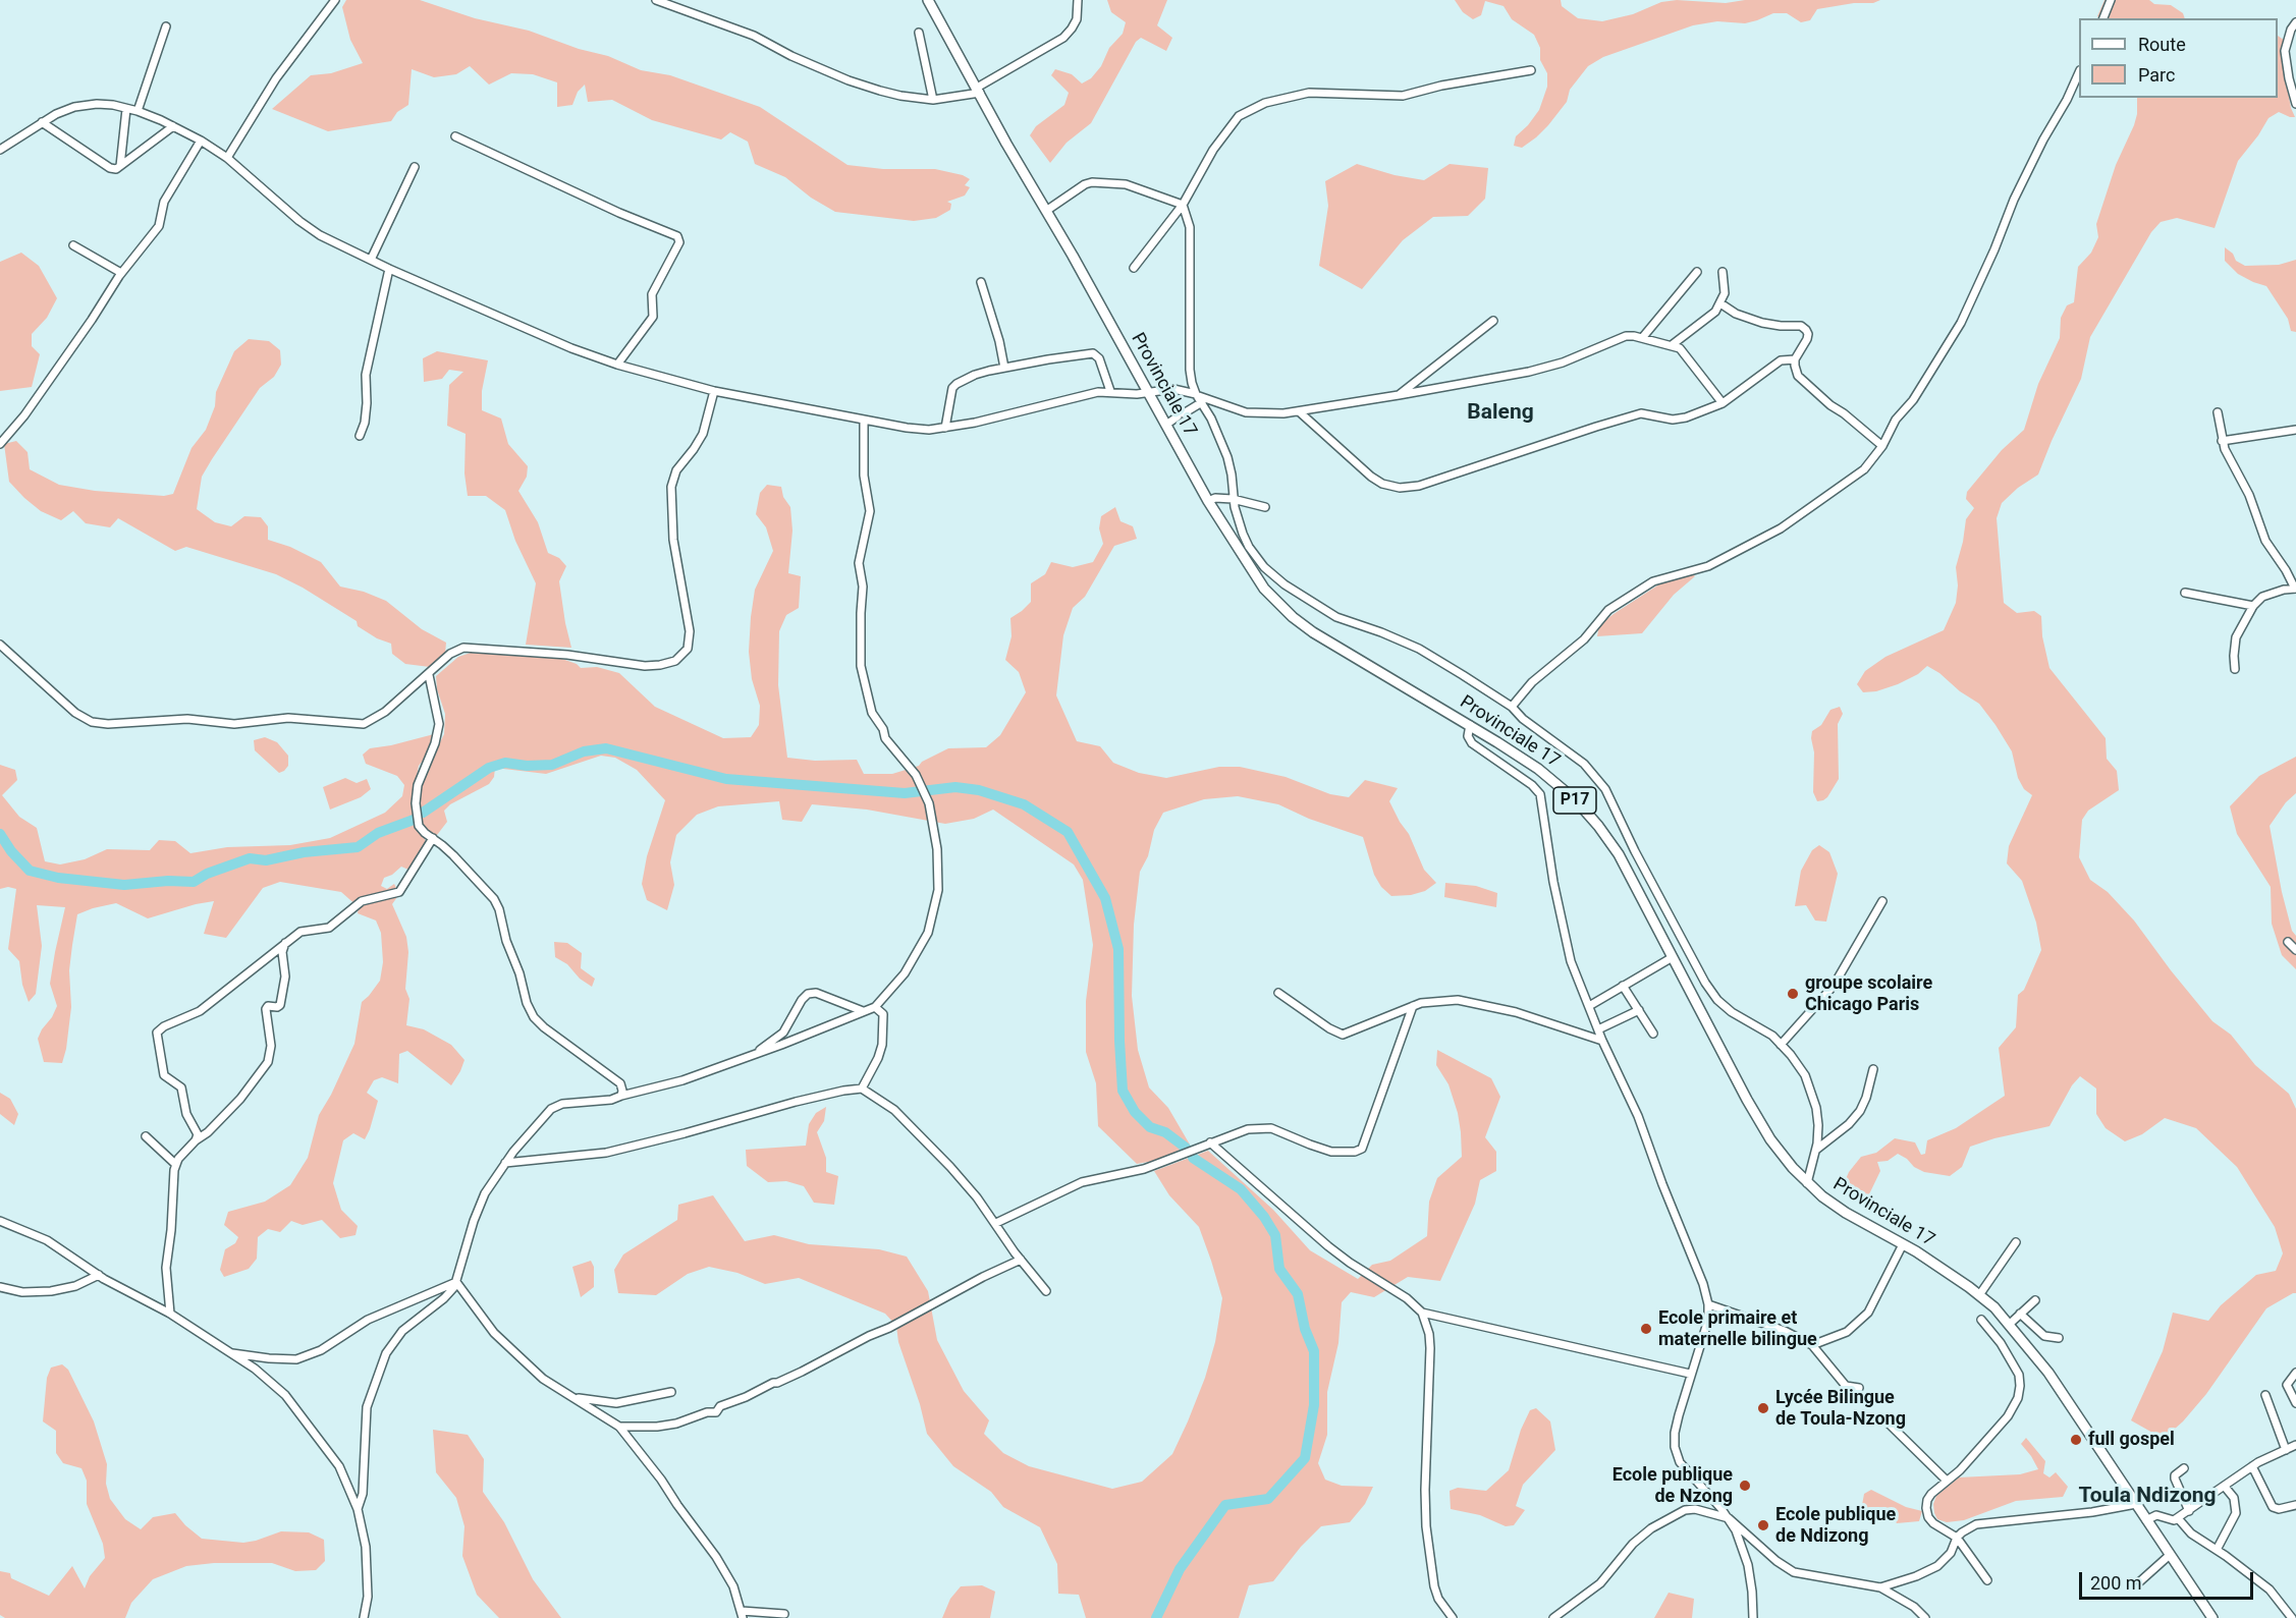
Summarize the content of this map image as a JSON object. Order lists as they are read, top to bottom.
{
  "streets": {
    "main road": ["Provinciale 17", "P17"]
  },
  "districts": ["Baleng", "Toula Ndizong"],
  "places": [
    "groupe scolaire Chicago Paris",
    "Ecole primaire et maternelle bilingue",
    "Lycée Bilingue de Toula-Nzong",
    "full gospel",
    "Ecole publique de Nzong",
    "Ecole publique de Ndizong"
  ],
  "legend": ["Route", "Parc"],
  "scale_bar": "200 m"
}
